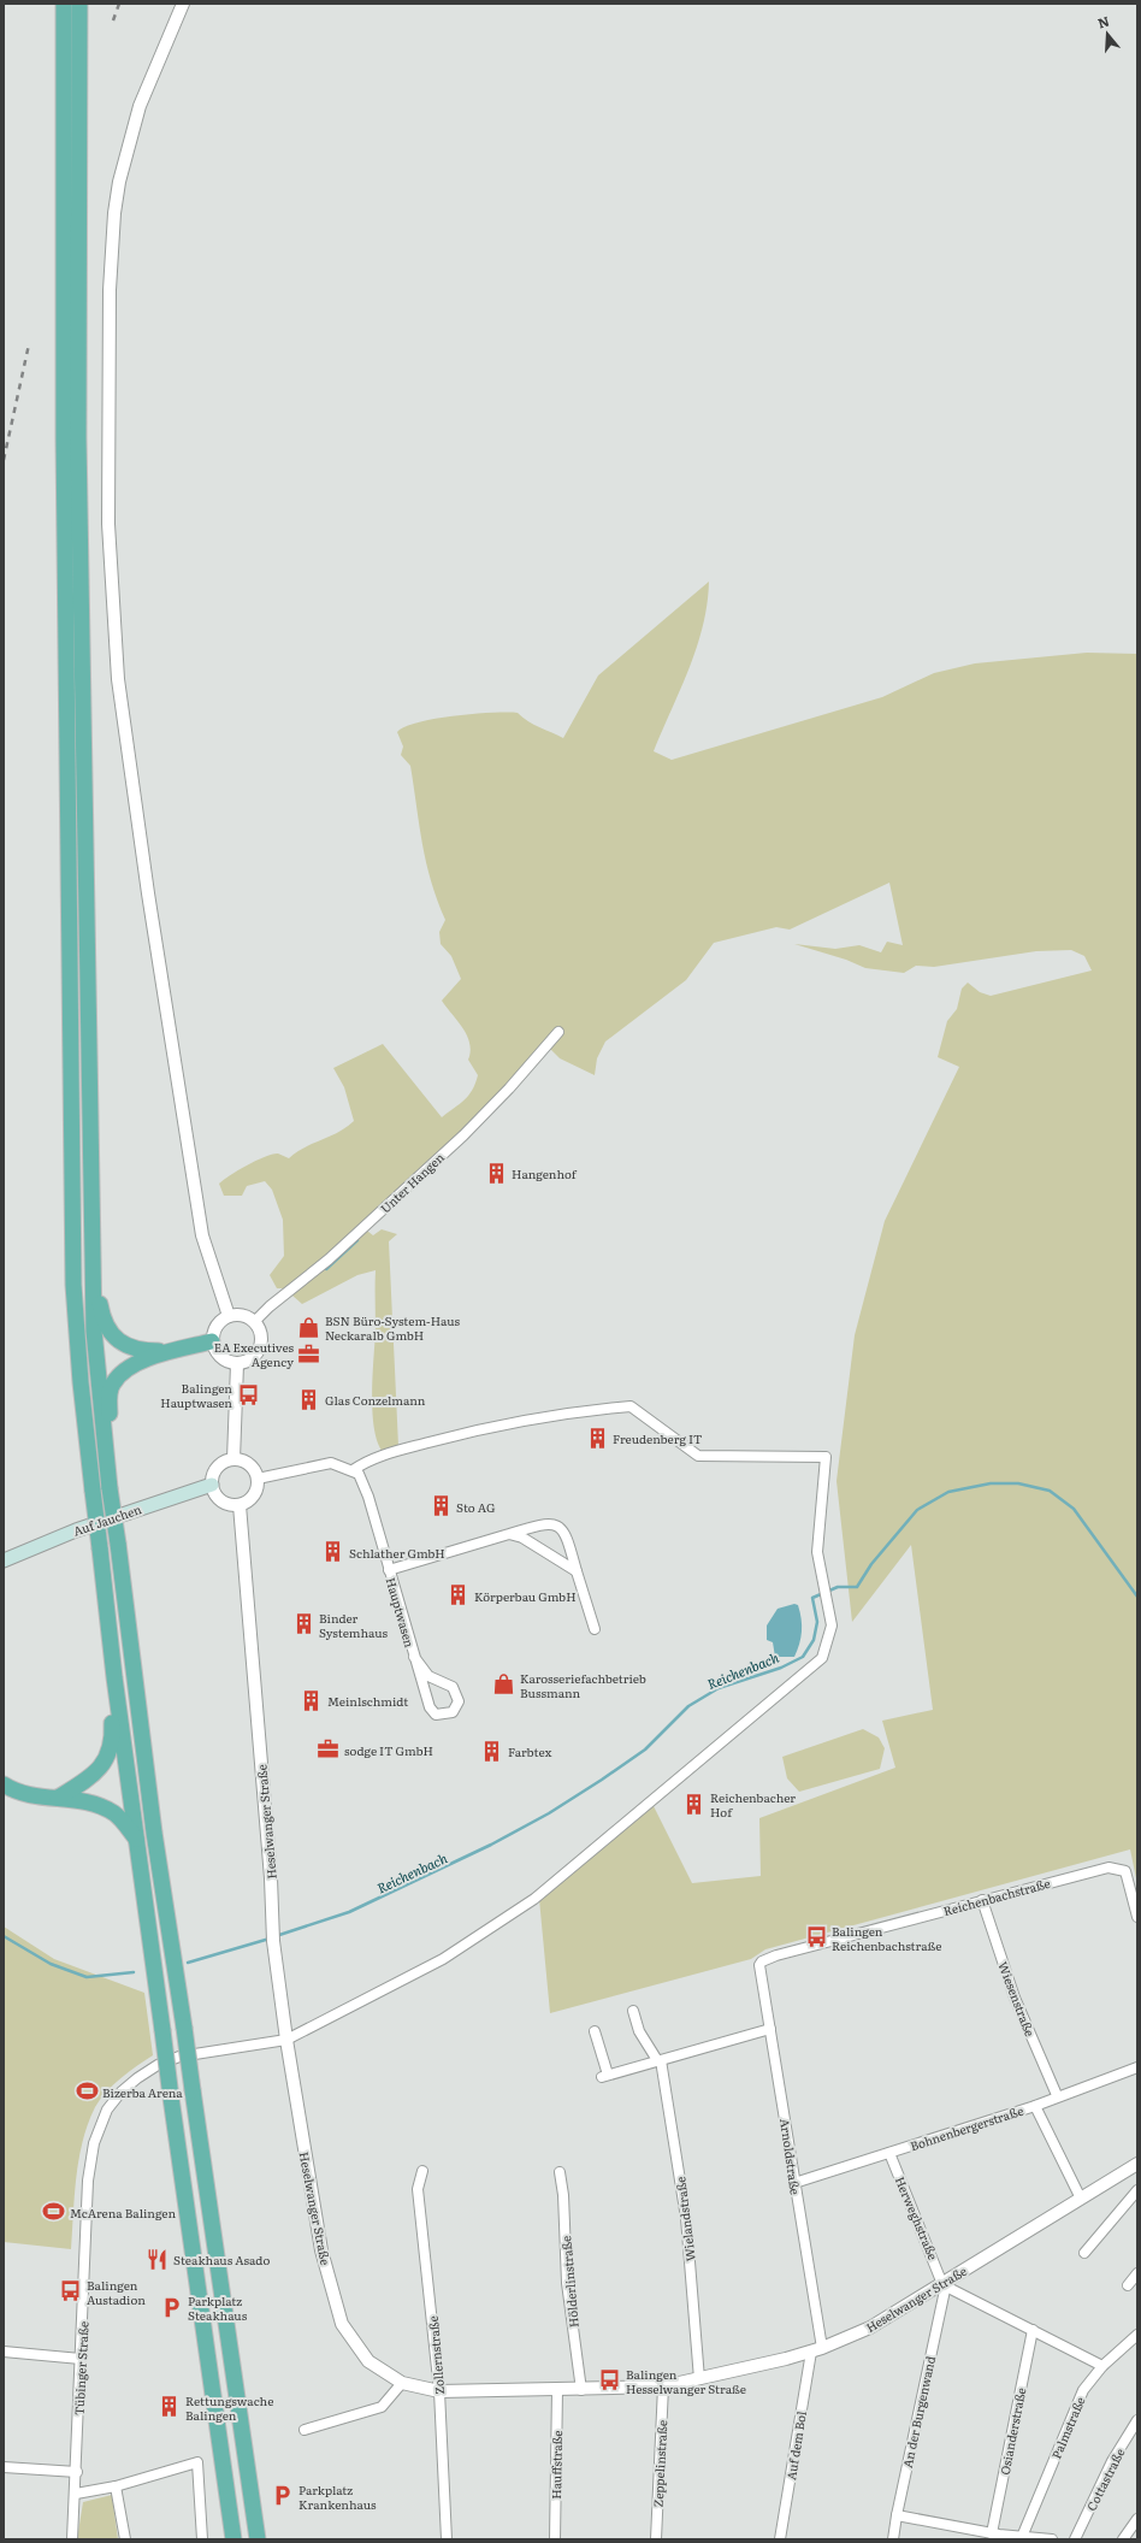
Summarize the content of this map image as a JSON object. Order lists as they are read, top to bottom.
{
  "streets": {
    "main road": ["Auf Jauchen"],
    "street": [
      "Unter Hangen",
      "Hauptwasen",
      "Heselwanger Straße",
      "Reichenbachstraße",
      "Wiesenstraße",
      "Bohnenbergerstraße",
      "Arnoldstraße",
      "Herweghstraße",
      "Wielandstraße",
      "Hölderlinstraße",
      "Zollernstraße",
      "Tübinger Straße",
      "An der Burgenwand",
      "Palmstraße",
      "Osianderstraße",
      "Auf dem Bol",
      "Zeppelinstraße",
      "Hauffstraße",
      "Cottastraße"
    ]
  },
  "crossings": [
    ["Auf Jauchen", "Heselwanger Straße"],
    ["Hauptwasen", "Tübinger Straße"],
    ["Heselwanger Straße", "Arnoldstraße"],
    ["Heselwanger Straße", "Herweghstraße"],
    ["Heselwanger Straße", "Wielandstraße"],
    ["Heselwanger Straße", "Hölderlinstraße"],
    ["Heselwanger Straße", "Zollernstraße"],
    ["Heselwanger Straße", "Tübinger Straße"],
    ["Heselwanger Straße", "An der Burgenwand"],
    ["Heselwanger Straße", "Auf dem Bol"],
    ["Heselwanger Straße", "Zeppelinstraße"],
    ["Heselwanger Straße", "Hauffstraße"],
    ["Reichenbachstraße", "Wiesenstraße"],
    ["Reichenbachstraße", "Arnoldstraße"],
    ["Wiesenstraße", "Bohnenbergerstraße"],
    ["Bohnenbergerstraße", "Arnoldstraße"],
    ["Bohnenbergerstraße", "Herweghstraße"],
    ["Arnoldstraße", "Auf dem Bol"],
    ["Herweghstraße", "An der Burgenwand"]
  ],
  "water": ["Reichenbach"],
  "places": {
    "building": [
      "Hangenhof",
      "Glas Conzelmann",
      "Freudenberg IT",
      "Sto AG",
      "Schlather GmbH",
      "Körperbau GmbH",
      "Binder Systemhaus",
      "Meinlschmidt",
      "Farbtex",
      "Reichenbacher Hof",
      "Rettungswache Balingen"
    ],
    "shop": ["BSN Büro-System-Haus Neckaralb GmbH", "Karosseriefachbetrieb Bussmann"],
    "office": ["EA Executives Agency", "sodge IT GmbH"],
    "bus stop": [
      "Balingen Hauptwasen",
      "Balingen Reichenbachstraße",
      "Balingen Austadion",
      "Balingen Hesselwanger Straße"
    ],
    "sports": ["Bizerba Arena", "McArena Balingen"],
    "restaurant": ["Steakhaus Asado"],
    "parking": ["Parkplatz Steakhaus", "Parkplatz Krankenhaus"]
  },
  "north": "top"
}
